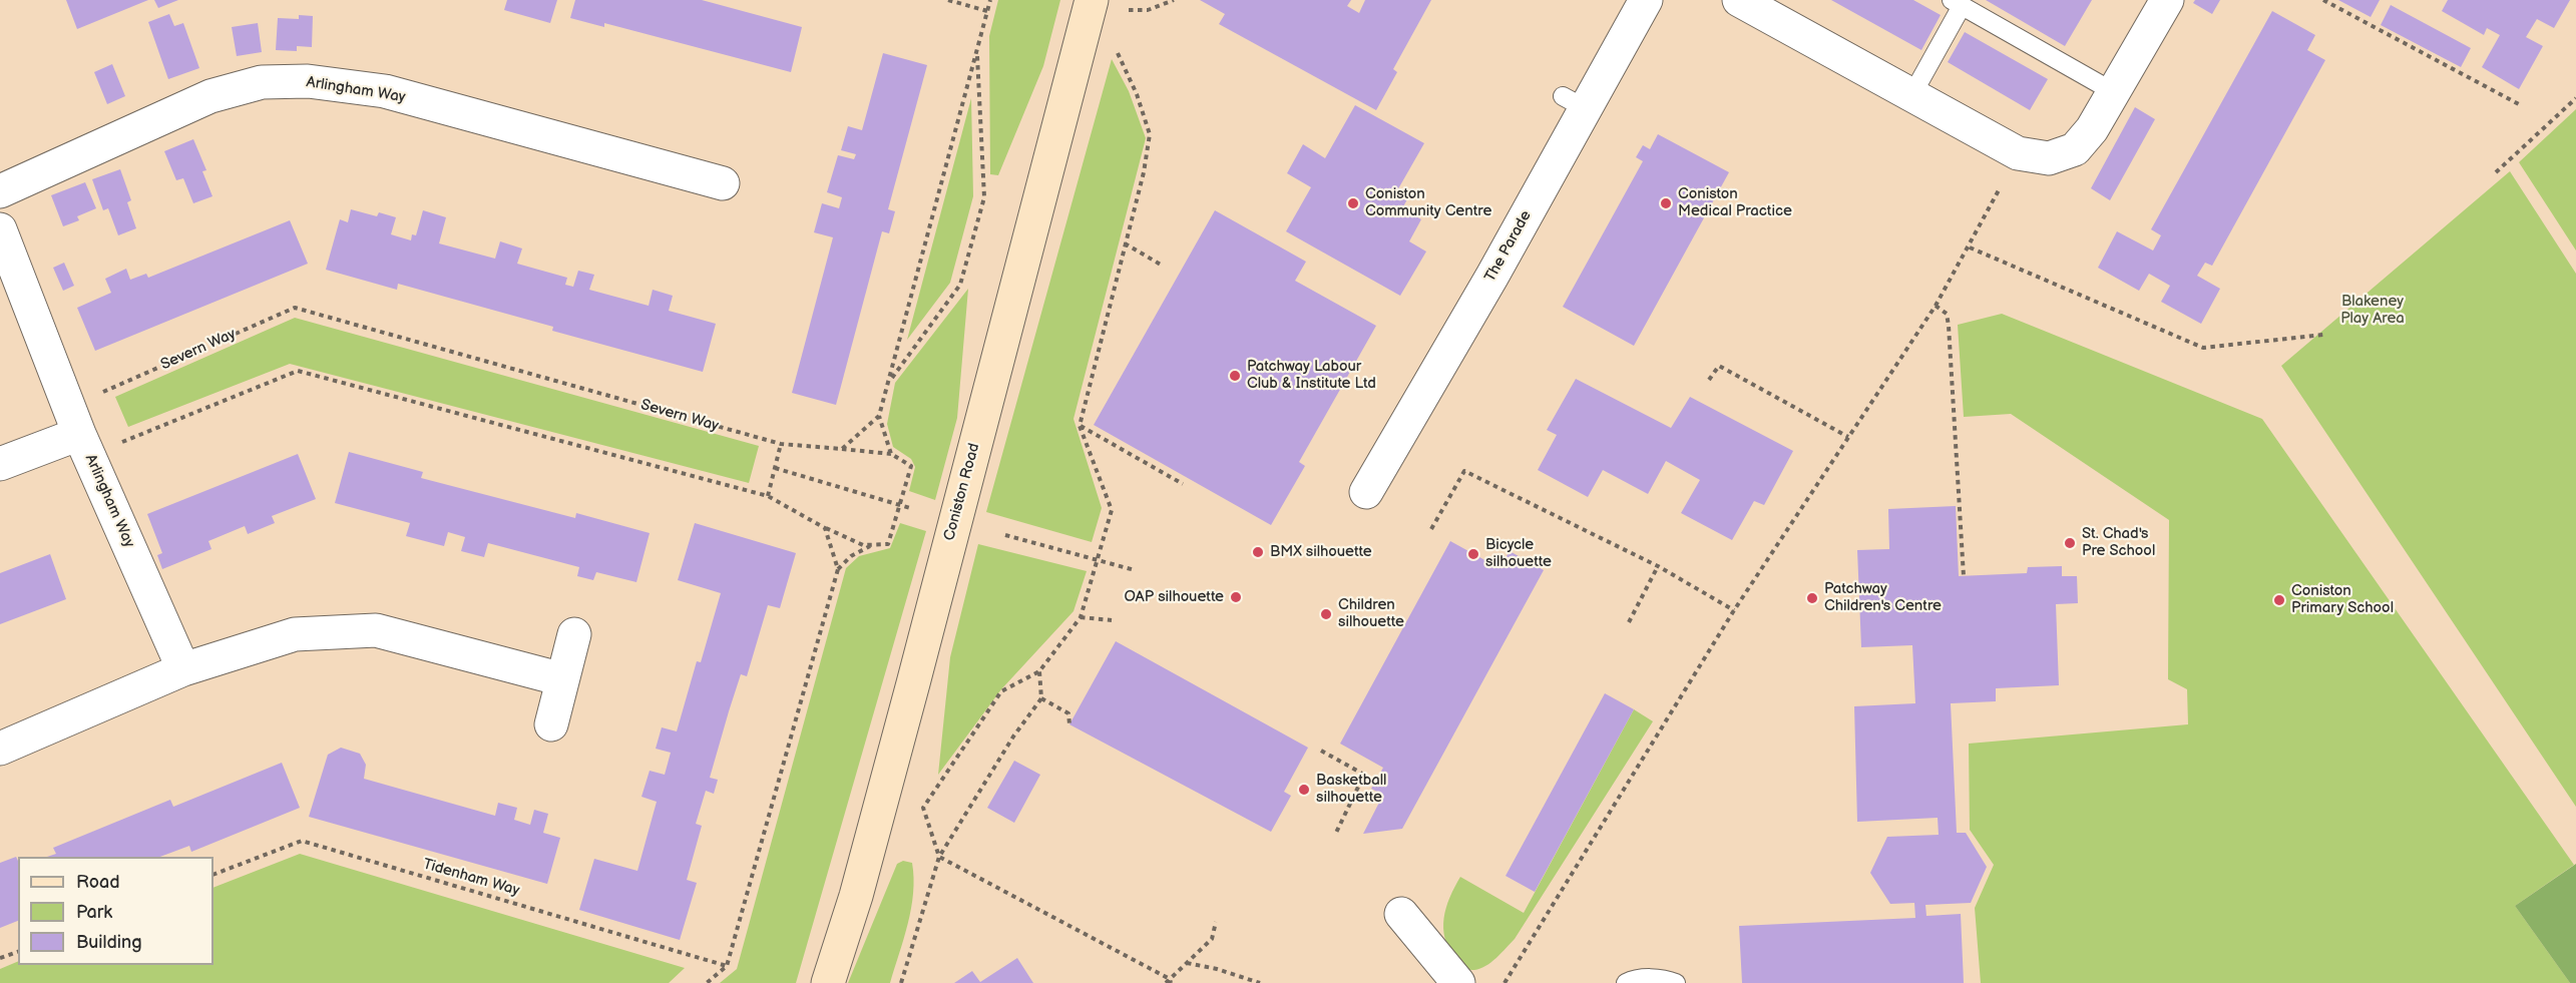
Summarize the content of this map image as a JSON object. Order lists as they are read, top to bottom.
{
  "streets": {
    "street": ["Arlingham Way", "The Parade", "Coniston Road"],
    "path": ["Severn Way", "Tidenham Way"]
  },
  "crossings": [
    ["Arlingham Way", "Severn Way"]
  ],
  "parks": ["Blakeney Play Area"],
  "places": [
    "Coniston Community Centre",
    "Coniston Medical Practice",
    "Patchway Labour Club & Institute Ltd",
    "St. Chad's Pre School",
    "BMX silhouette",
    "Bicycle silhouette",
    "OAP silhouette",
    "Patchway Children's Centre",
    "Coniston Primary School",
    "Children silhouette",
    "Basketball silhouette"
  ],
  "legend": ["Road", "Park", "Building"]
}
